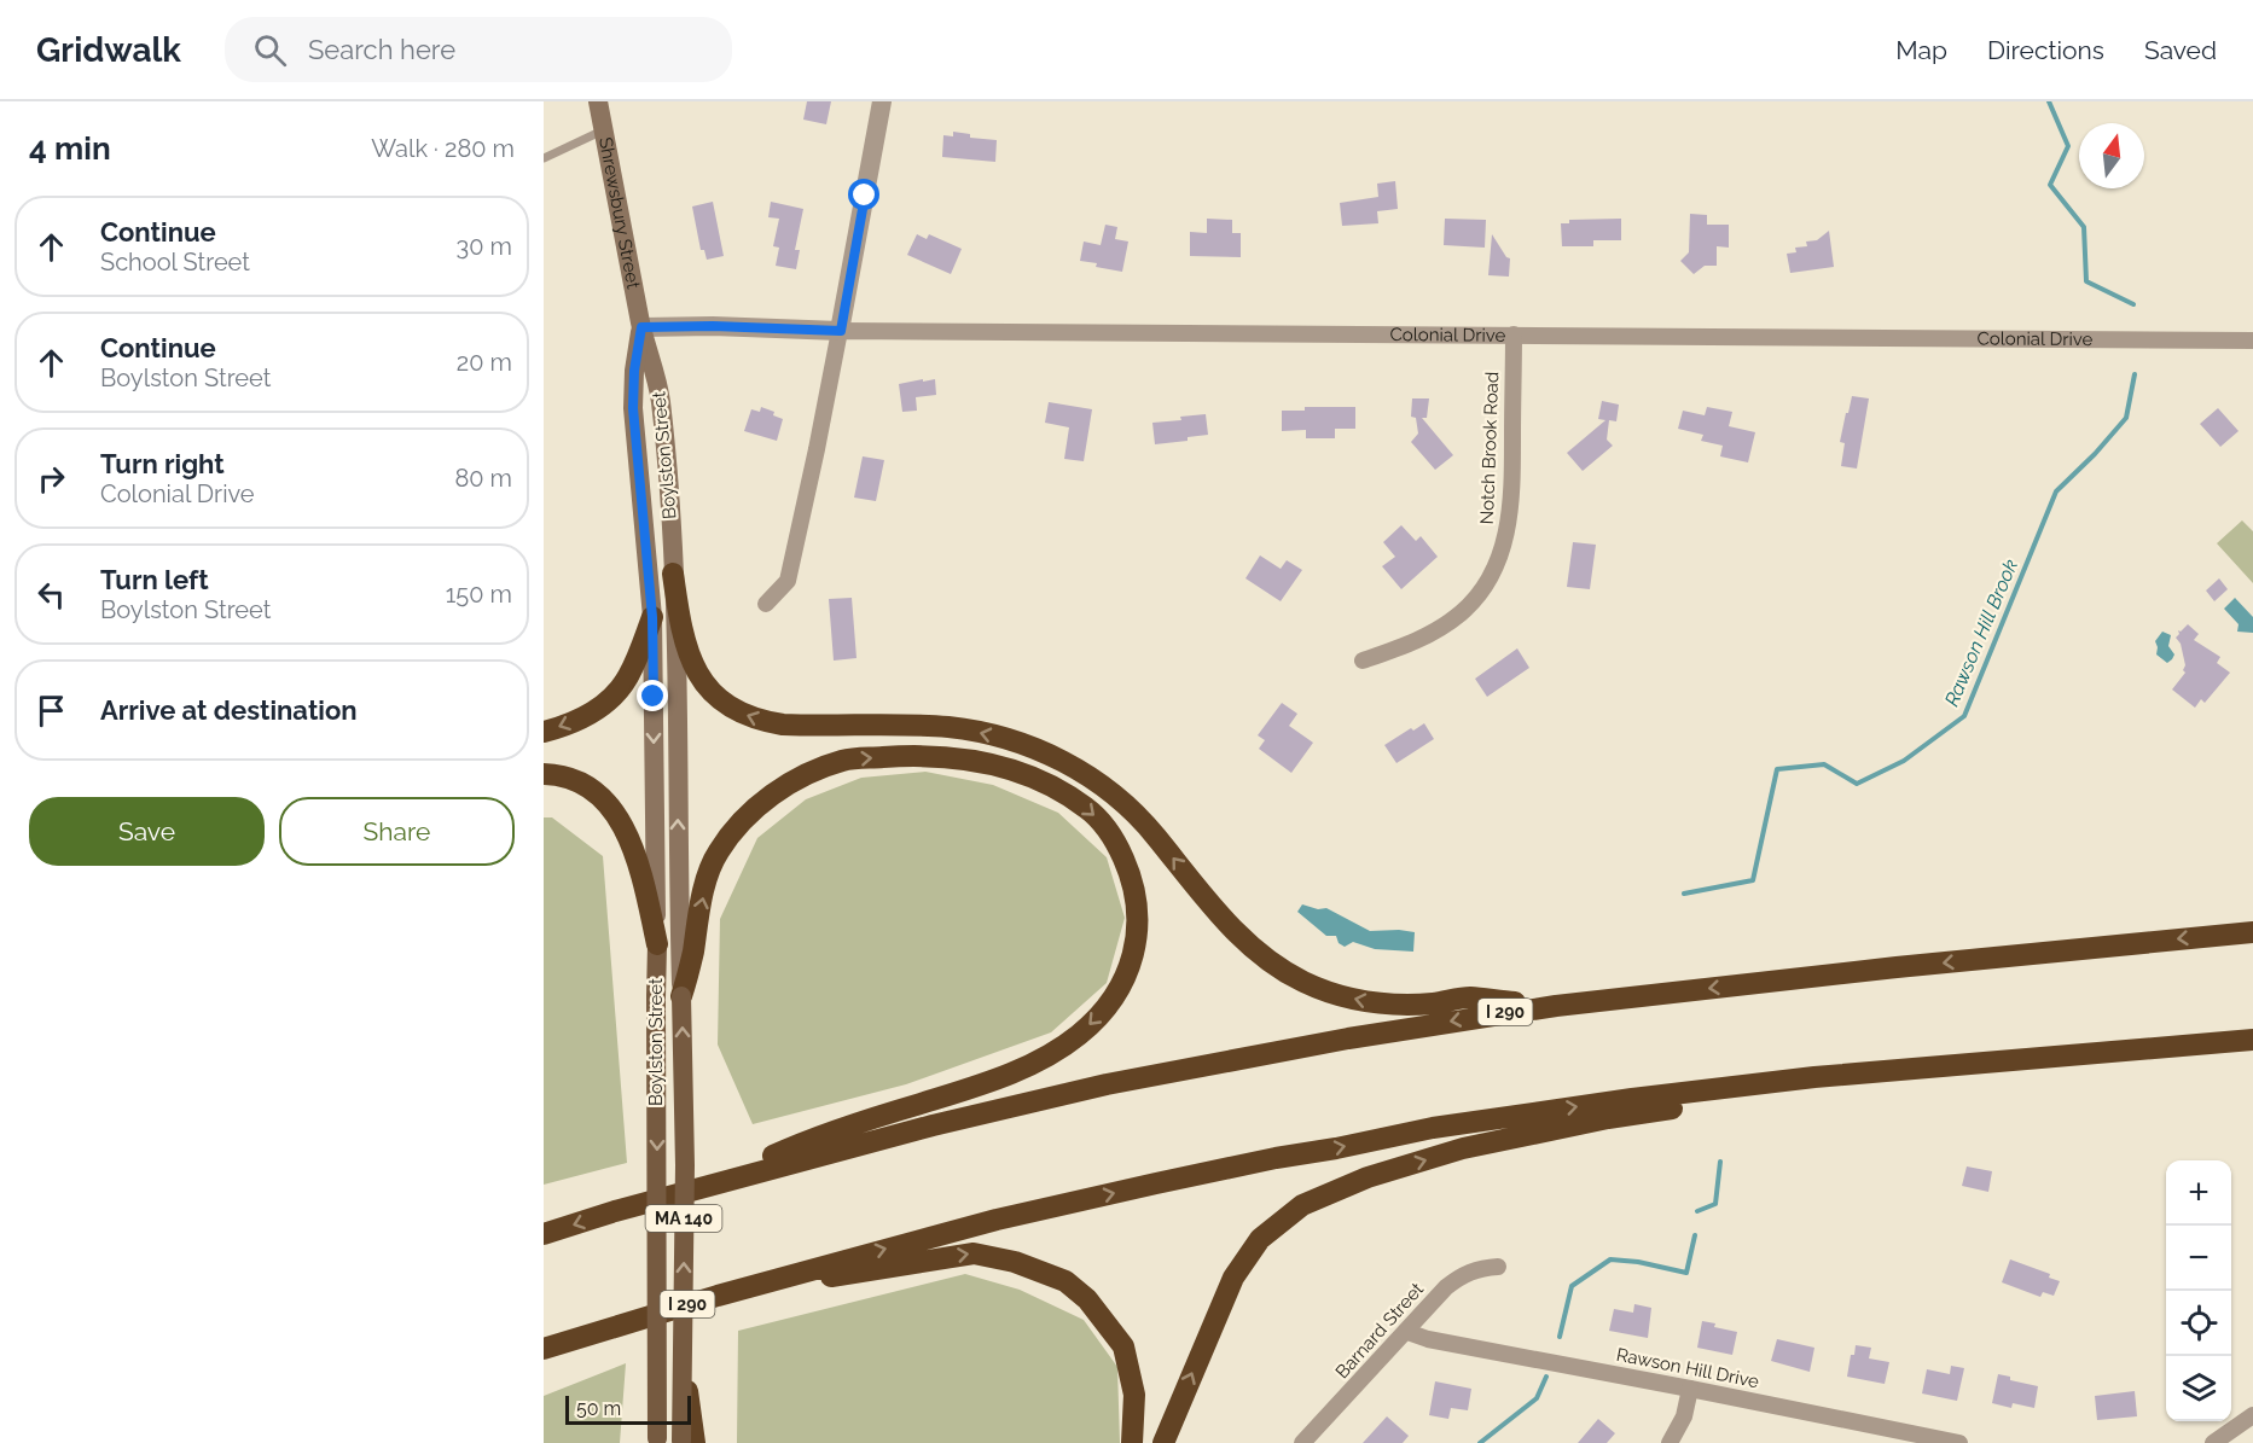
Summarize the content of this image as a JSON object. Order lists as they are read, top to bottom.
{
  "streets": {
    "highway": ["I 290"],
    "main road": ["Shrewsbury Street", "Boylston Street", "MA 140"],
    "street": [
      "Colonial Drive",
      "Notch Brook Road",
      "Barnard Street",
      "Rawson Hill Drive"
    ]
  },
  "crossings": [
    ["Shrewsbury Street", "Colonial Drive"],
    ["Shrewsbury Street", "Boylston Street"],
    ["Colonial Drive", "Notch Brook Road"],
    ["Colonial Drive", "Boylston Street"],
    ["Barnard Street", "Rawson Hill Drive"]
  ],
  "water": ["Rawson Hill Brook"],
  "scale_bar": "50 m",
  "north": "top",
  "page": {
    "header": "Gridwalk",
    "search": "Search here",
    "nav": ["Map", "Directions", "Saved"],
    "heading": ["4 min", "Walk · 280 m"],
    "list": [
      ["Continue", "School Street", "30 m"],
      ["Continue", "Boylston Street", "20 m"],
      ["Turn right", "Colonial Drive", "80 m"],
      ["Turn left", "Boylston Street", "150 m"],
      "Arrive at destination"
    ],
    "buttons": ["Save", "Share"],
    "map_buttons": ["+", "−"],
    "scale": "50 m"
  }
}
